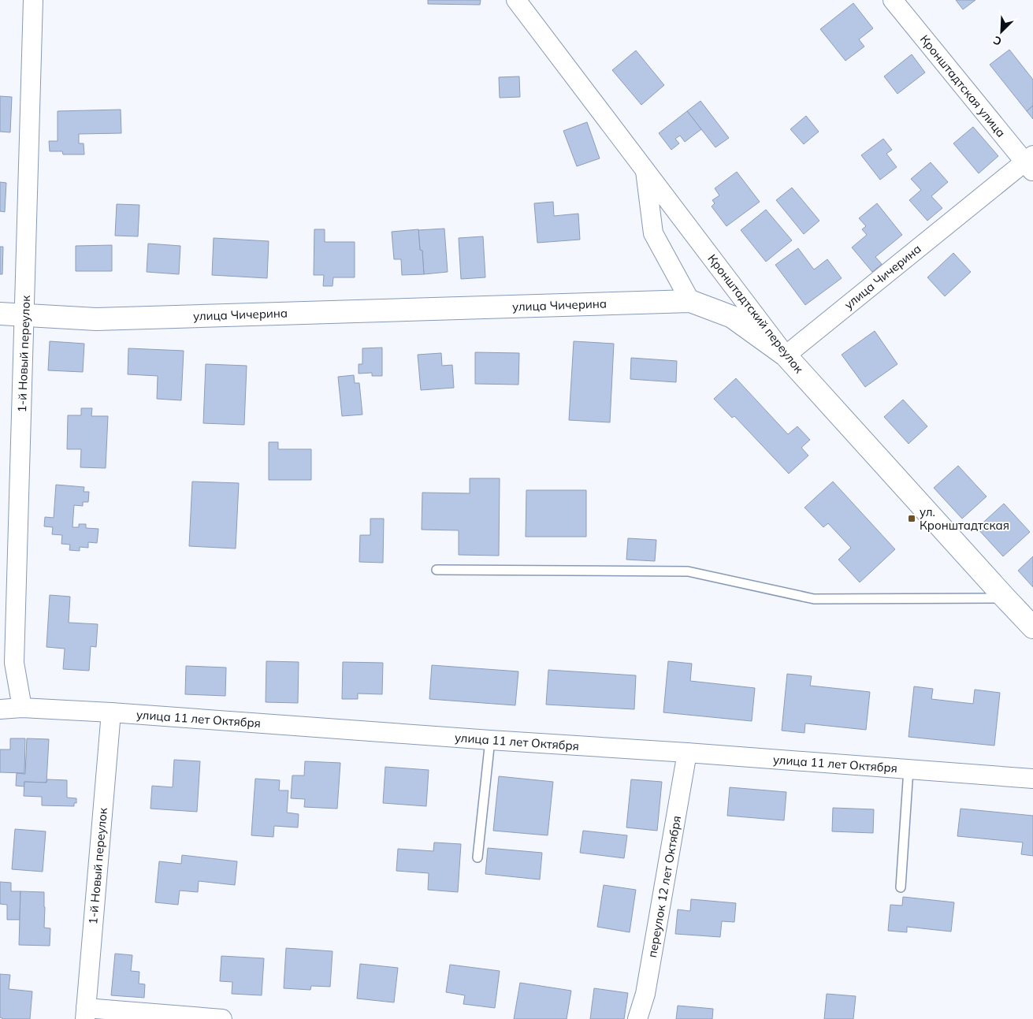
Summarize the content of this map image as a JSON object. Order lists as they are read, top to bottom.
{
  "streets": {
    "street": [
      "Кронштадтская улица",
      "улица Чичерина",
      "Кронштадтский переулок",
      "1-й Новый переулок",
      "улица 11 лет Октября",
      "переулок 12 лет Октября"
    ]
  },
  "crossings": [
    ["Кронштадтская улица", "улица Чичерина"],
    ["улица Чичерина", "Кронштадтский переулок"],
    ["улица Чичерина", "1-й Новый переулок"],
    ["1-й Новый переулок", "улица 11 лет Октября"],
    ["улица 11 лет Октября", "переулок 12 лет Октября"]
  ],
  "places": {
    "transit": ["ул. Кронштадтская"]
  },
  "north": "bottom left"
}
